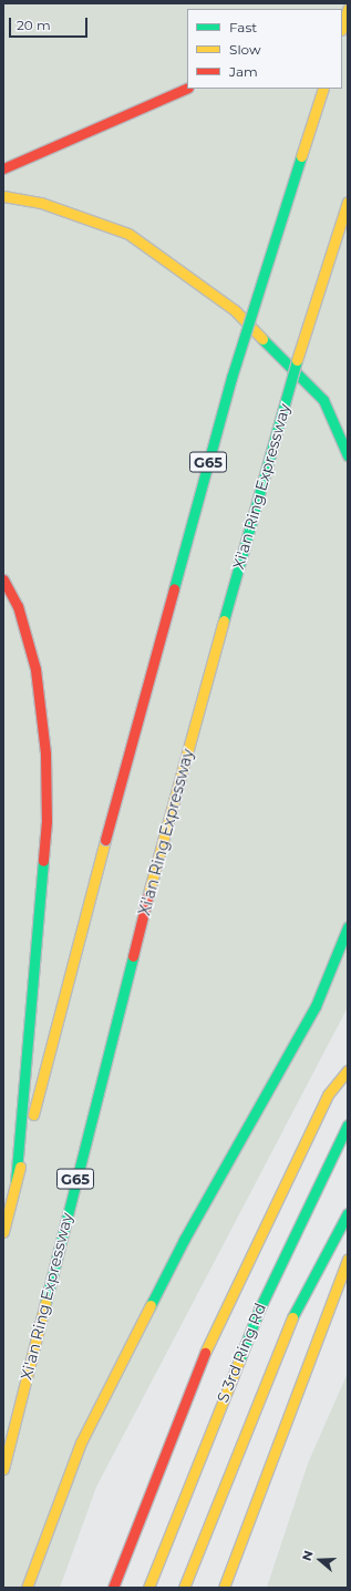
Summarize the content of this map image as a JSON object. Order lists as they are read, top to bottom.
{
  "streets": {
    "highway": ["G65", "Xi'an Ring Expressway", "S 3rd Ring Rd"]
  },
  "legend": ["Fast", "Slow", "Jam"],
  "scale_bar": "20 m",
  "north": "left"
}
